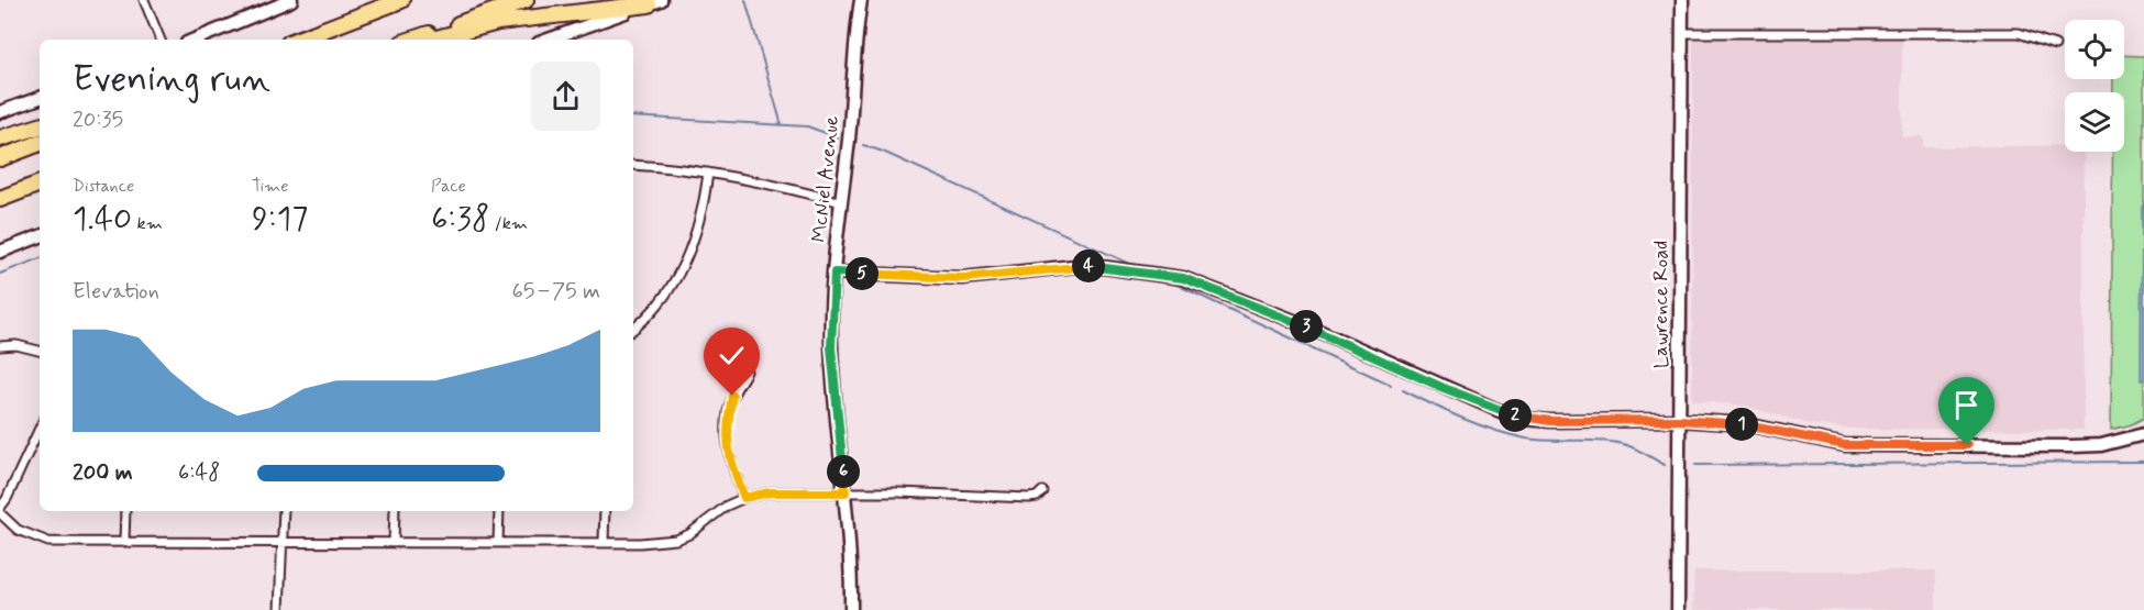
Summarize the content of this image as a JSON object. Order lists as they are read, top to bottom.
{
  "streets": {
    "street": ["McNiel Avenue", "Lawrence Road"]
  },
  "page": {
    "heading": ["Evening run", "20:35"],
    "stats": [
      ["Distance", "1.40 km"],
      ["Time", "9:17"],
      ["Pace", "6:38 /km"]
    ],
    "pins": [
      "4",
      "5",
      "3",
      "2",
      "1",
      "6"
    ],
    "chart": ["Elevation", "65–75 m"],
    "list": [
      {
        "name": "200 m",
        "note": "6:48"
      }
    ]
  }
}
